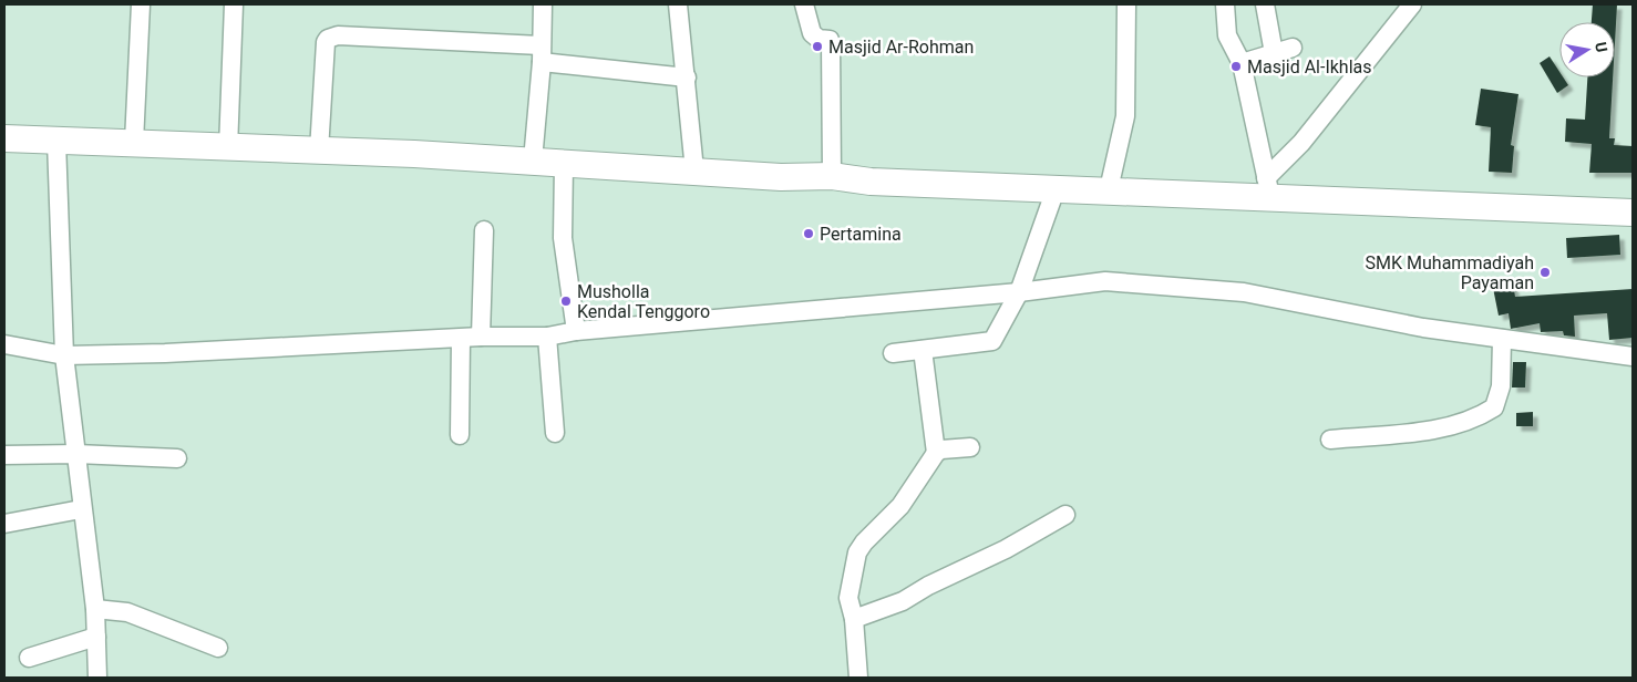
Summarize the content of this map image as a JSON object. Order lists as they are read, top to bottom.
{
  "places": [
    "Masjid Ar-Rohman",
    "Masjid Al-Ikhlas",
    "Pertamina",
    "SMK Muhammadiyah Payaman",
    "Musholla Kendal Tenggoro"
  ],
  "north": "right"
}
